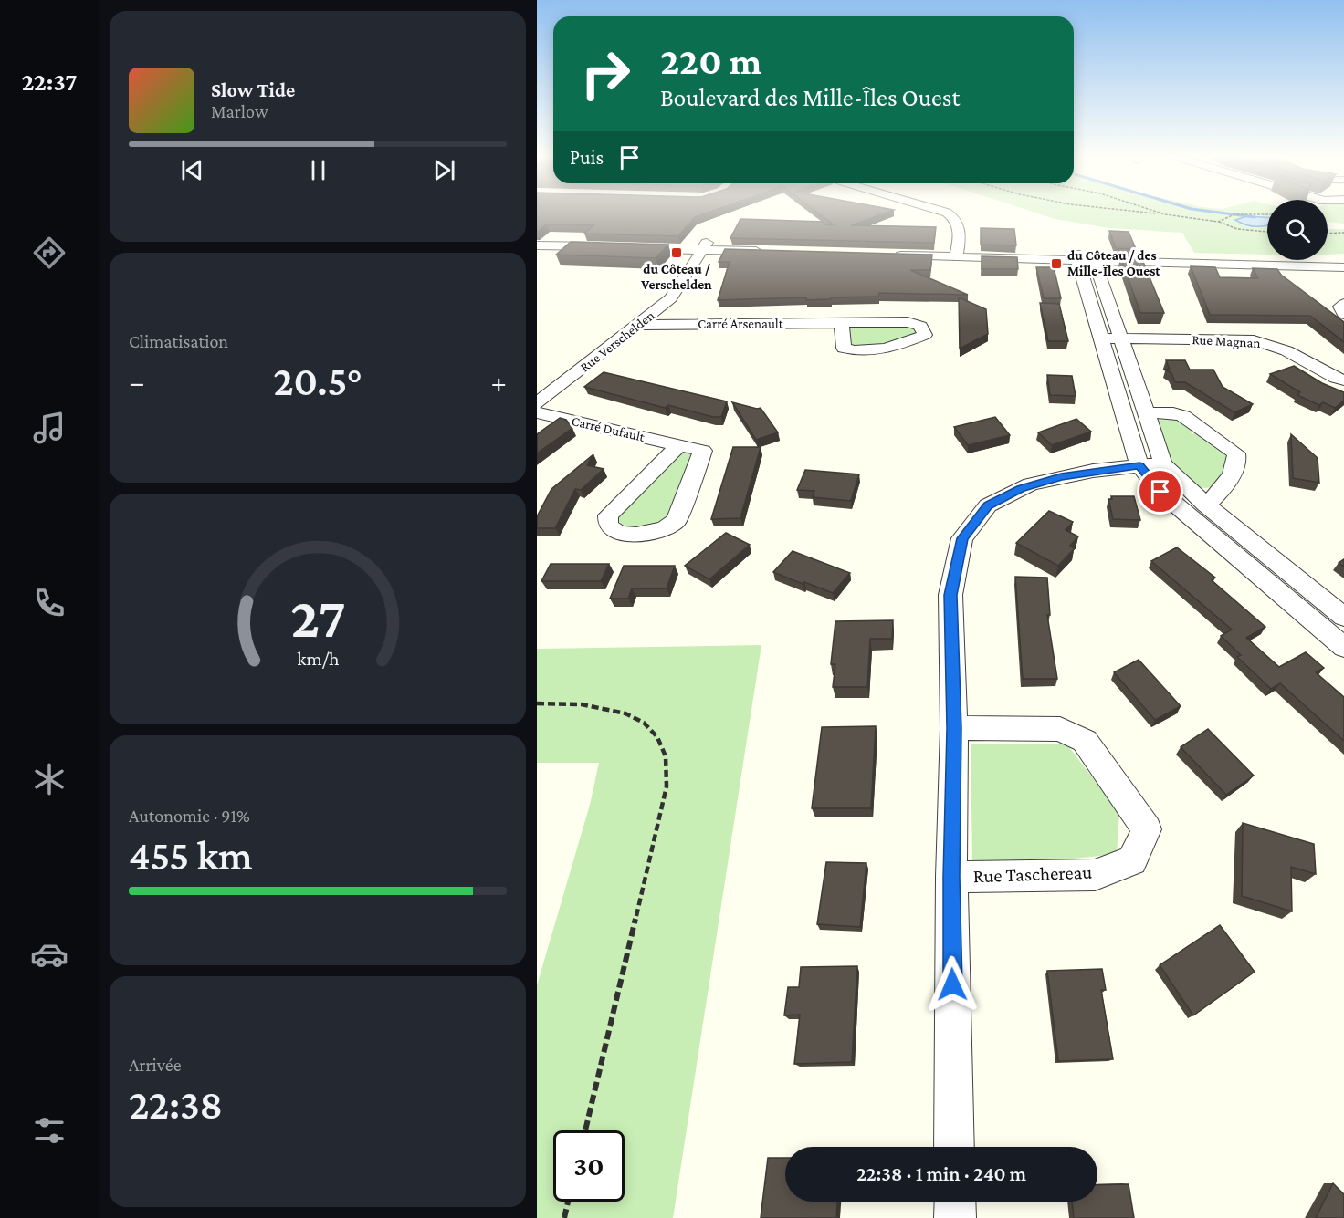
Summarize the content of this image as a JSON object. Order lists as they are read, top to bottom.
{
  "streets": {
    "street": [
      "Carré Arsenault",
      "Rue Verschelden",
      "Rue Magnan",
      "Carré Dufault",
      "Rue Taschereau"
    ]
  },
  "crossings": [
    ["Carré Arsenault", "Rue Verschelden"]
  ],
  "places": {
    "transit": ["du Côteau / Verschelden", "du Côteau / des Mille-Îles Ouest"]
  },
  "page": {
    "tabs": "22:37",
    "turn": ["220 m", "Boulevard des Mille-Îles Ouest"],
    "song": ["Slow Tide", "Marlow"],
    "then": "Puis",
    "tile": [
      "Climatisation",
      ["Autonomie · 91%", "455 km"],
      ["Arrivée", "22:38"]
    ],
    "heat": ["−", "20.5°", "+"],
    "limit": "30",
    "trip": "22:38 · 1 min · 240 m",
    "gauge": ["27", "km/h"]
  }
}
